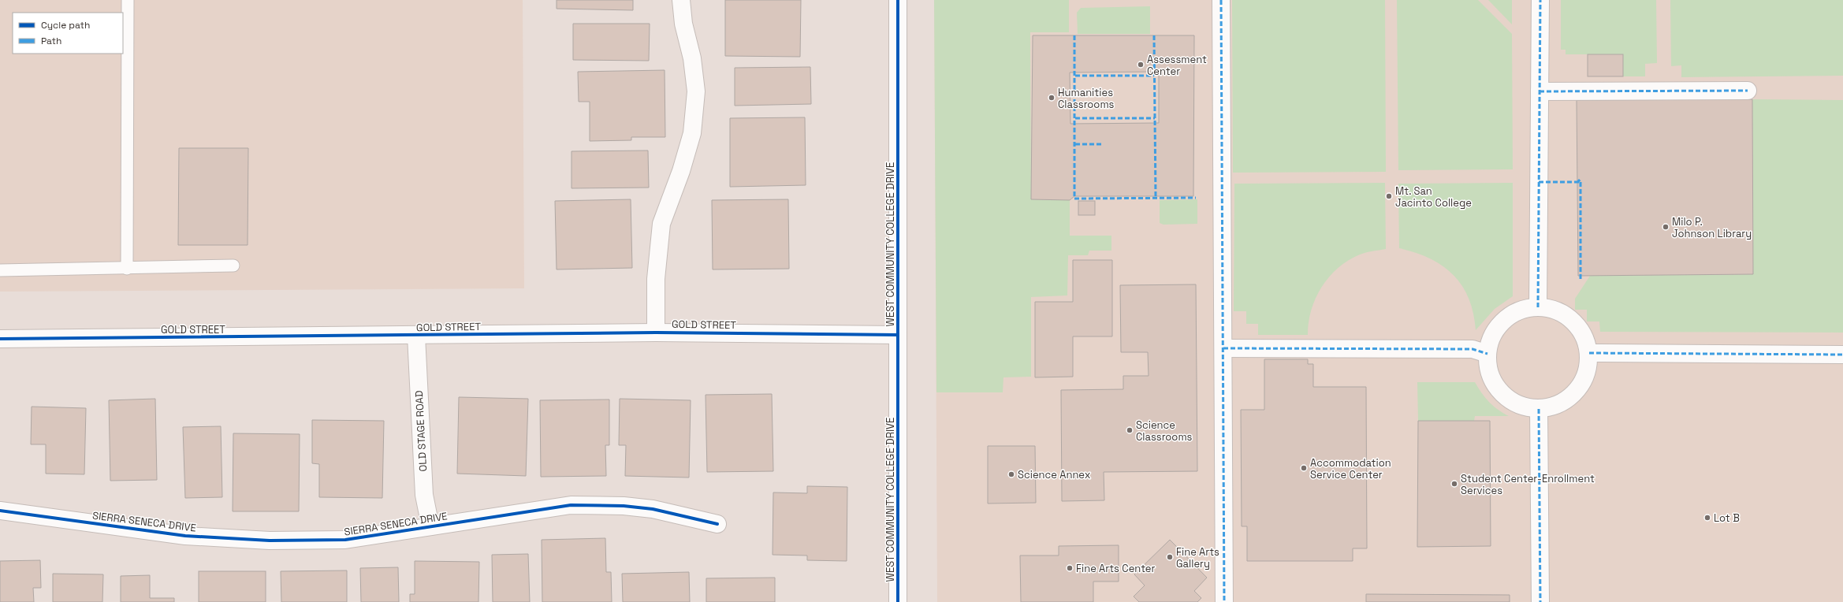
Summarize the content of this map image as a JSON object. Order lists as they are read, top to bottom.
{
  "streets": {
    "street": [
      "WEST COMMUNITY COLLEGE DRIVE",
      "GOLD STREET",
      "OLD STAGE ROAD",
      "SIERRA SENECA DRIVE"
    ]
  },
  "crossings": [
    ["WEST COMMUNITY COLLEGE DRIVE", "GOLD STREET"],
    ["GOLD STREET", "OLD STAGE ROAD"],
    ["OLD STAGE ROAD", "SIERRA SENECA DRIVE"]
  ],
  "places": [
    "Assessment Center",
    "Humanities Classrooms",
    "Mt. San Jacinto College",
    "Milo P. Johnson Library",
    "Science Classrooms",
    "Accommodation Service Center",
    "Science Annex",
    "Student Center-Enrollment Services",
    "Lot B",
    "Fine Arts Gallery",
    "Fine Arts Center"
  ],
  "legend": ["Cycle path", "Path"]
}
